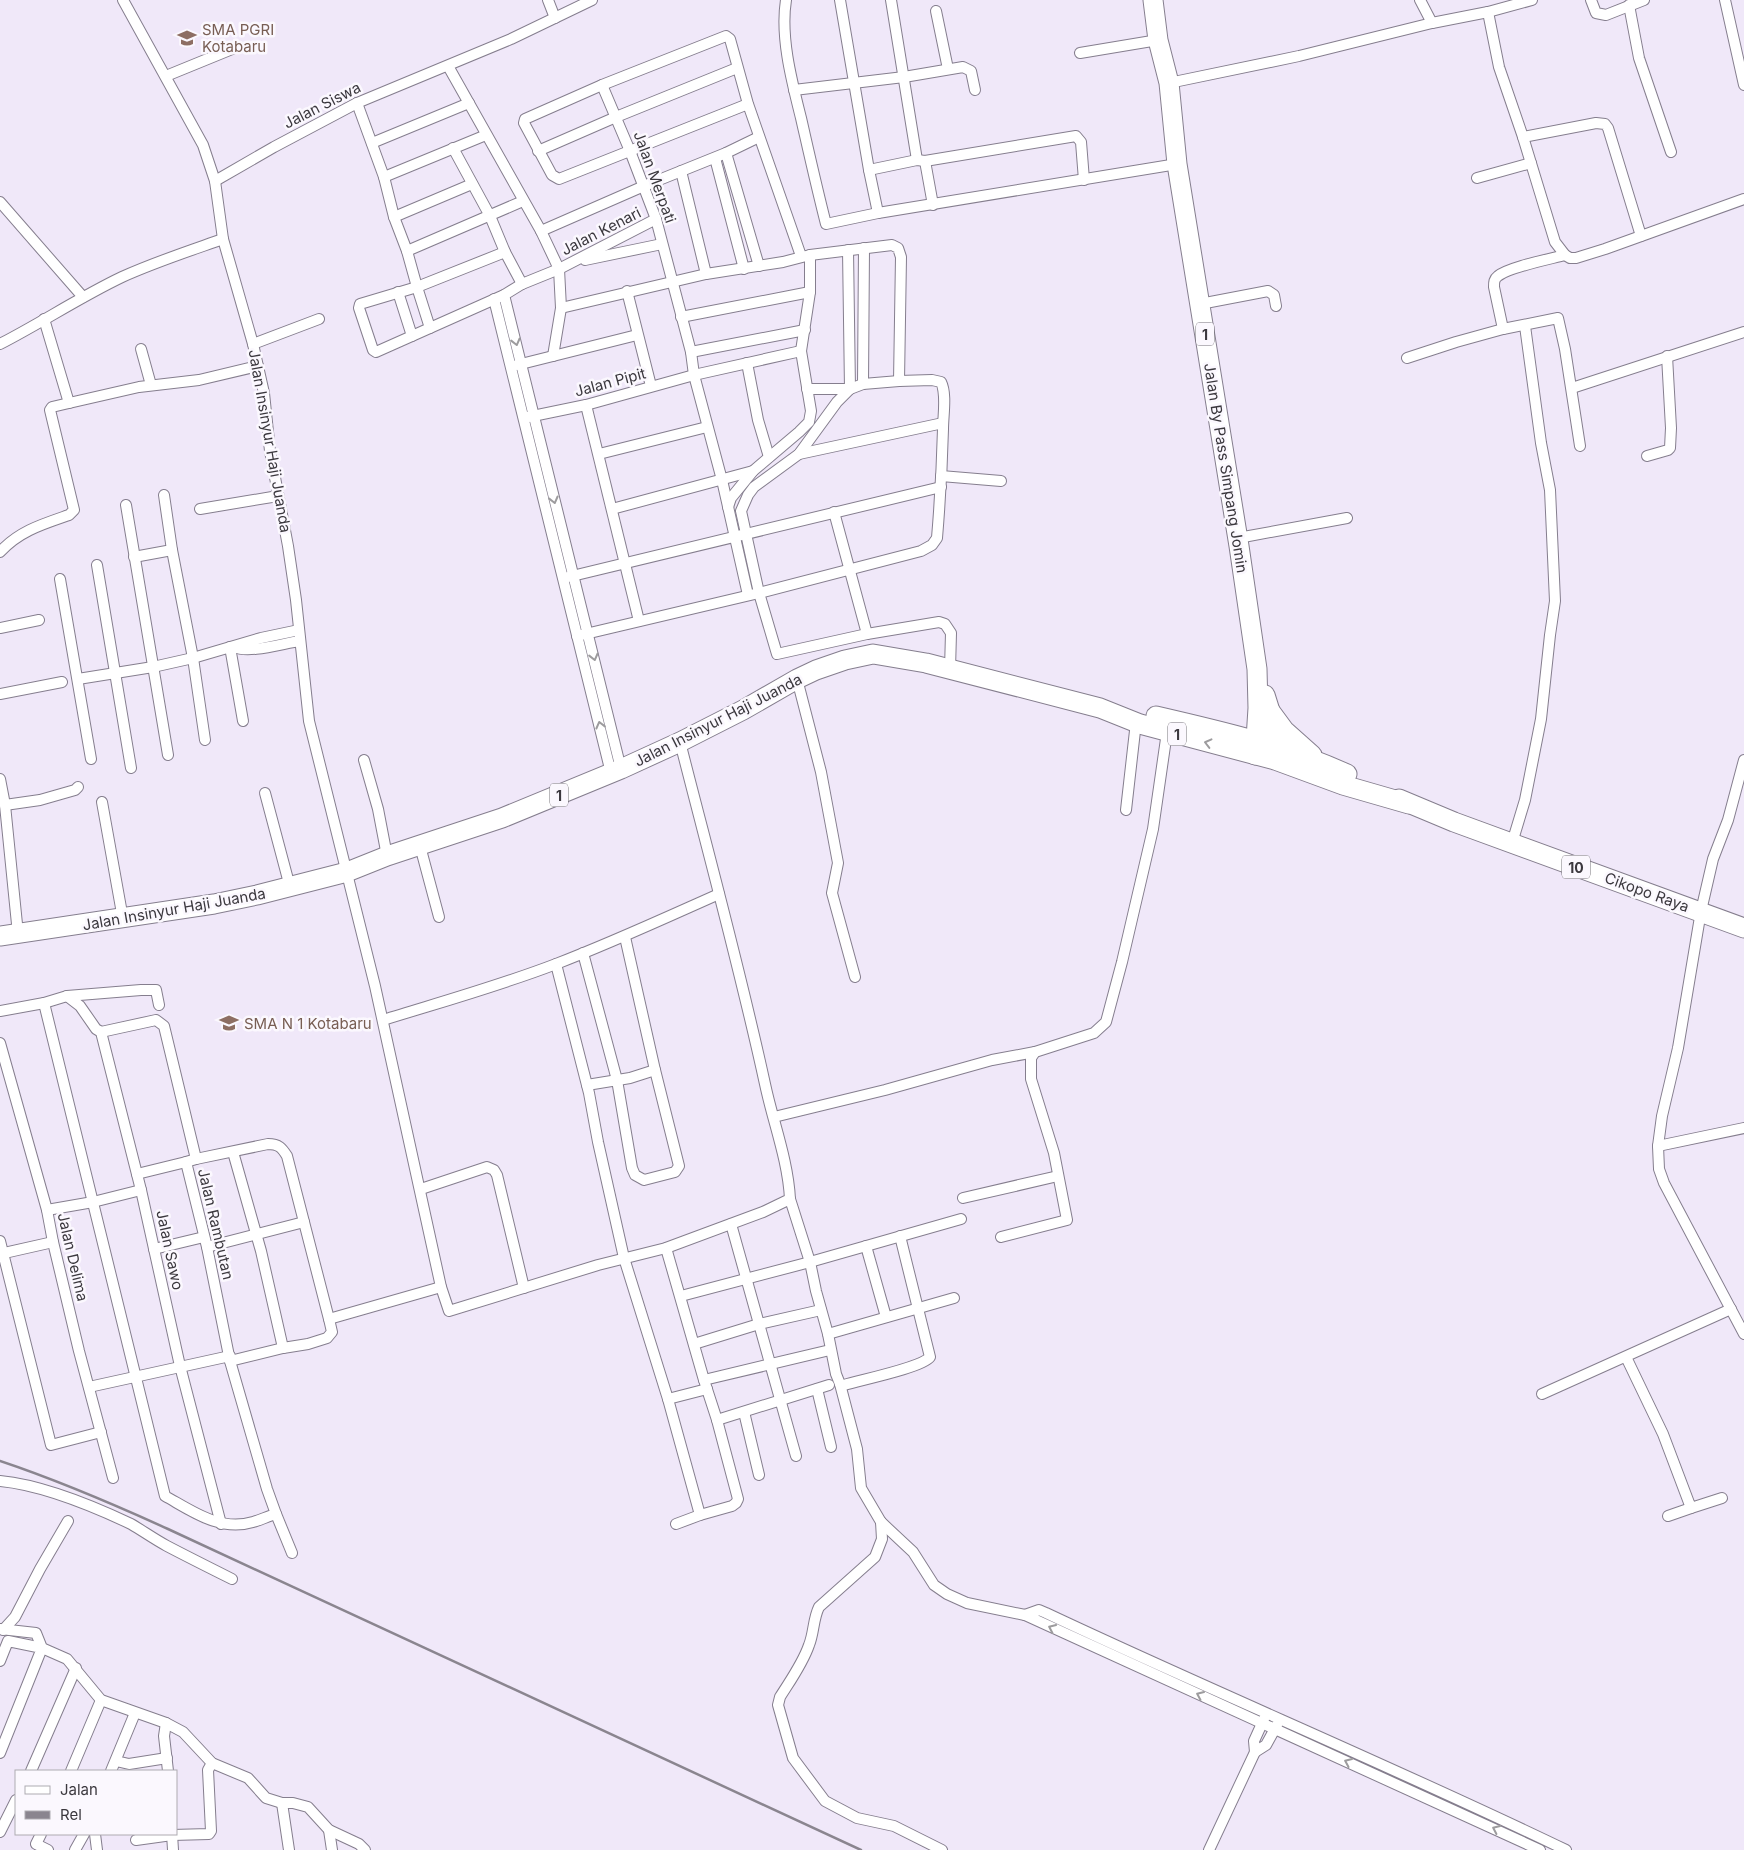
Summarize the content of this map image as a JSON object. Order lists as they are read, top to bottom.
{
  "streets": {
    "highway": [
      "1",
      "Jalan Insinyur Haji Juanda",
      "Jalan By Pass Simpang Jomin",
      "10",
      "Cikopo Raya"
    ],
    "street": [
      "Jalan Siswa",
      "Jalan Merpati",
      "Jalan Kenari",
      "Jalan Pipit",
      "Jalan Rambutan",
      "Jalan Sawo",
      "Jalan Delima"
    ]
  },
  "crossings": [
    ["Jalan Siswa", "Jalan Insinyur Haji Juanda"],
    ["Jalan Merpati", "Jalan Kenari"],
    ["Jalan Merpati", "Jalan Pipit"],
    ["Jalan Insinyur Haji Juanda", "Jalan By Pass Simpang Jomin"],
    ["Jalan Insinyur Haji Juanda", "Cikopo Raya"],
    ["Jalan By Pass Simpang Jomin", "Cikopo Raya"],
    ["Jalan Rambutan", "Jalan Sawo"]
  ],
  "places": {
    "school or university": ["SMA PGRI Kotabaru", "SMA N 1 Kotabaru"]
  },
  "legend": ["Jalan", "Rel"]
}
